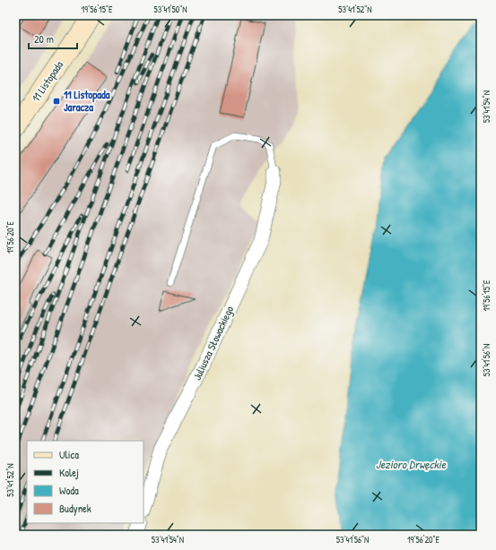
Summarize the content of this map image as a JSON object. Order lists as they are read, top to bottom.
{
  "streets": {
    "main road": ["11 Listopada"],
    "street": ["Juliusza Słowackiego"]
  },
  "water": ["Jezioro Drwęckie"],
  "places": {
    "transit": ["11 Listopada Jaracza"]
  },
  "legend": [
    "Ulica",
    "Kolej",
    "Woda",
    "Budynek"
  ],
  "scale_bar": "20 m",
  "coordinates": [
    "19°56'15\"E",
    "53°41'50\"N",
    "53°41'52\"N",
    "53°41'54\"N",
    "19°56'20\"E",
    "53°41'56\"N"
  ]
}
